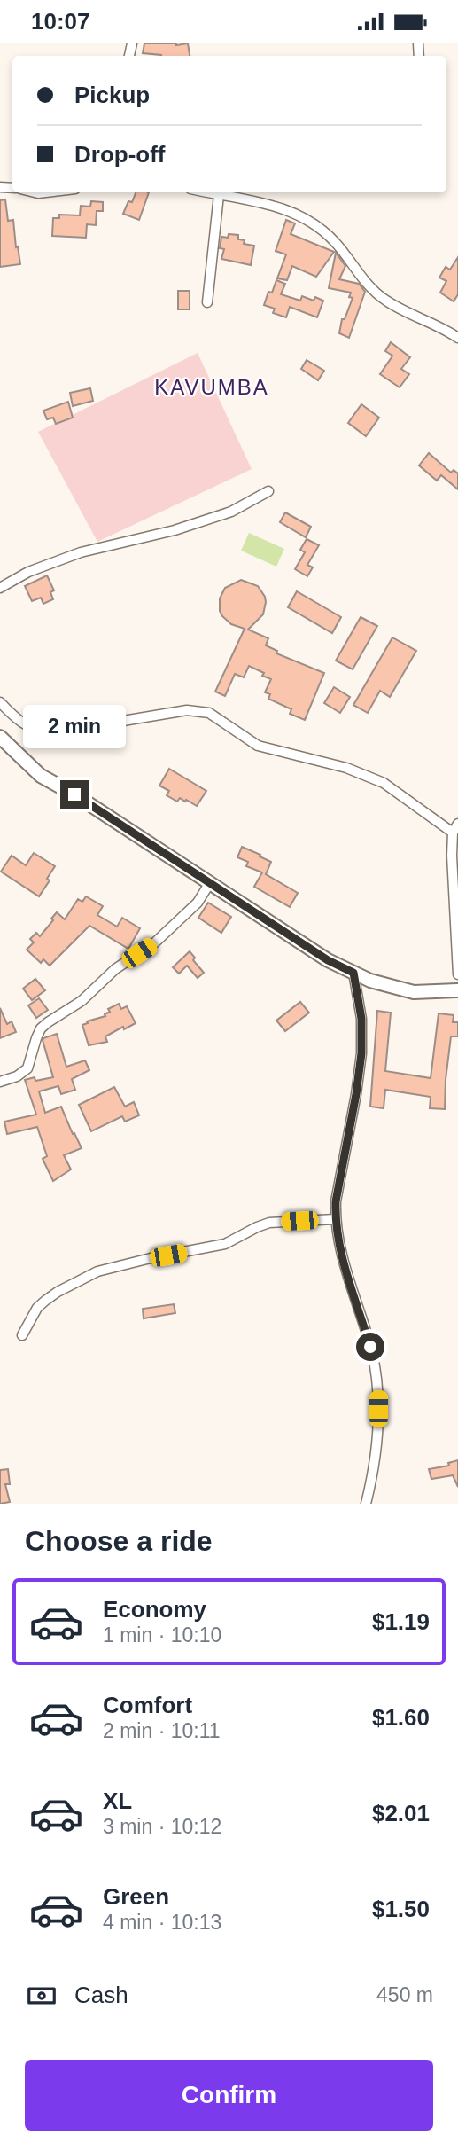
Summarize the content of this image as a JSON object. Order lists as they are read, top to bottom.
{
  "districts": ["KAVUMBA"],
  "page": {
    "status": "10:07",
    "banner": ["Pickup", "Drop-off"],
    "bubble": "2 min",
    "heading": "Choose a ride",
    "list": [
      {
        "name": "Economy",
        "note": "1 min · 10:10",
        "value": "$1.19"
      },
      {
        "name": "Comfort",
        "note": "2 min · 10:11",
        "value": "$1.60"
      },
      {
        "name": "XL",
        "note": "3 min · 10:12",
        "value": "$2.01"
      },
      {
        "name": "Green",
        "note": "4 min · 10:13",
        "value": "$1.50"
      }
    ],
    "pay": ["Cash", "450 m"],
    "buttons": "Confirm"
  }
}
